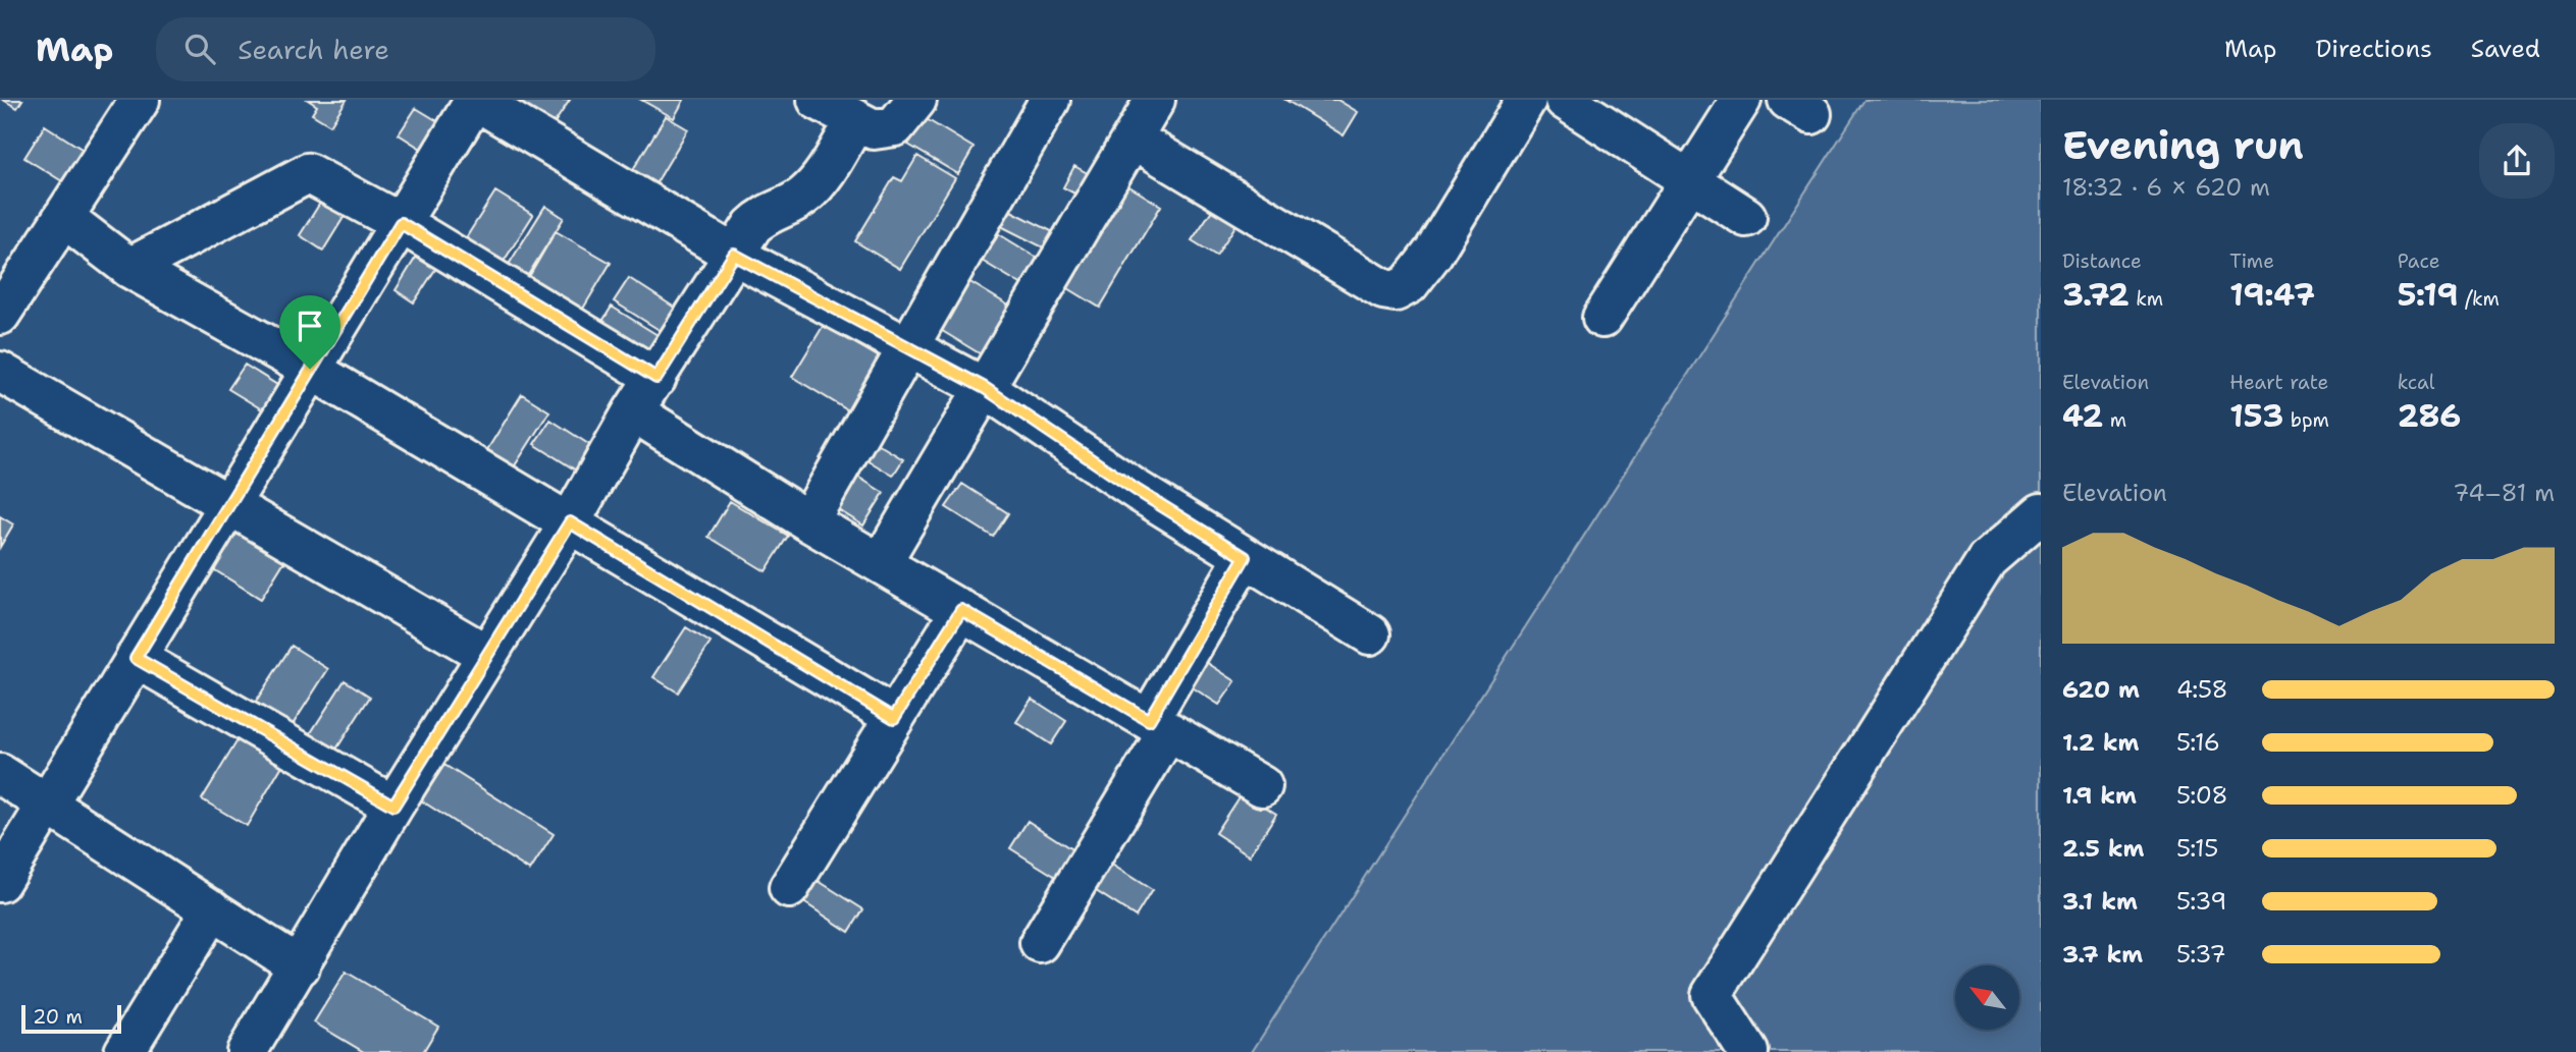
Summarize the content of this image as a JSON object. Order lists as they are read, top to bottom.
{
  "scale_bar": "20 m",
  "north": "top left",
  "page": {
    "header": "Map",
    "search": "Search here",
    "nav": ["Map", "Directions", "Saved"],
    "heading": ["Evening run", "18:32 · 6 × 620 m"],
    "stats": [
      ["Distance", "3.72 km"],
      ["Time", "19:47"],
      ["Pace", "5:19 /km"],
      ["Elevation", "42 m"],
      ["Heart rate", "153 bpm"],
      ["kcal", "286"]
    ],
    "chart": ["Elevation", "74–81 m"],
    "list": [
      {
        "name": "620 m",
        "note": "4:58"
      },
      {
        "name": "1.2 km",
        "note": "5:16"
      },
      {
        "name": "1.9 km",
        "note": "5:08"
      },
      {
        "name": "2.5 km",
        "note": "5:15"
      },
      {
        "name": "3.1 km",
        "note": "5:39"
      },
      {
        "name": "3.7 km",
        "note": "5:37"
      }
    ],
    "scale": "20 m"
  }
}
